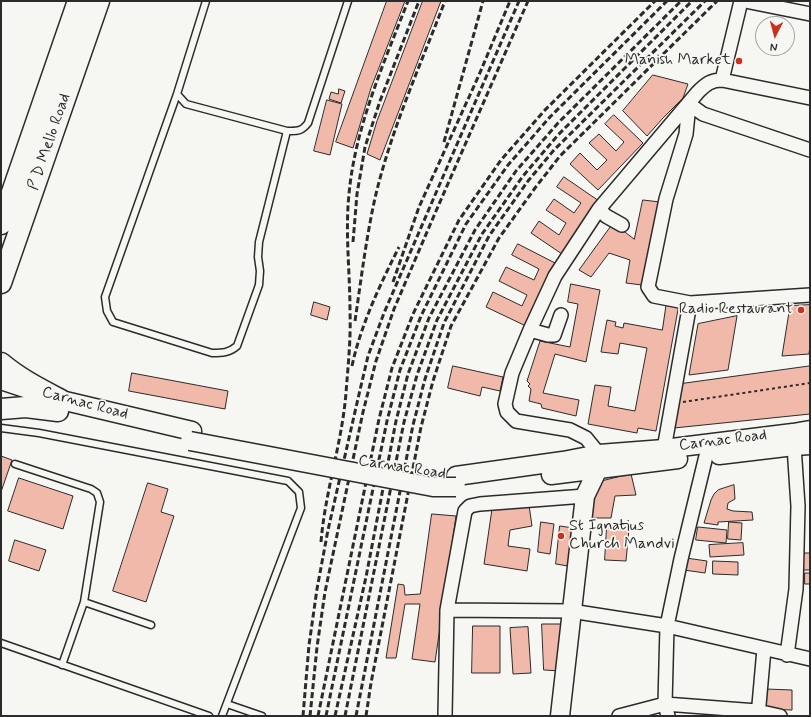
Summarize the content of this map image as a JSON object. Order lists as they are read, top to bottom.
{
  "streets": {
    "main road": ["P D Mello Road", "Carnac Road"]
  },
  "places": ["Manish Market", "Radio Restaurant", "St Ignatius Church Mandvi"],
  "north": "bottom"
}
